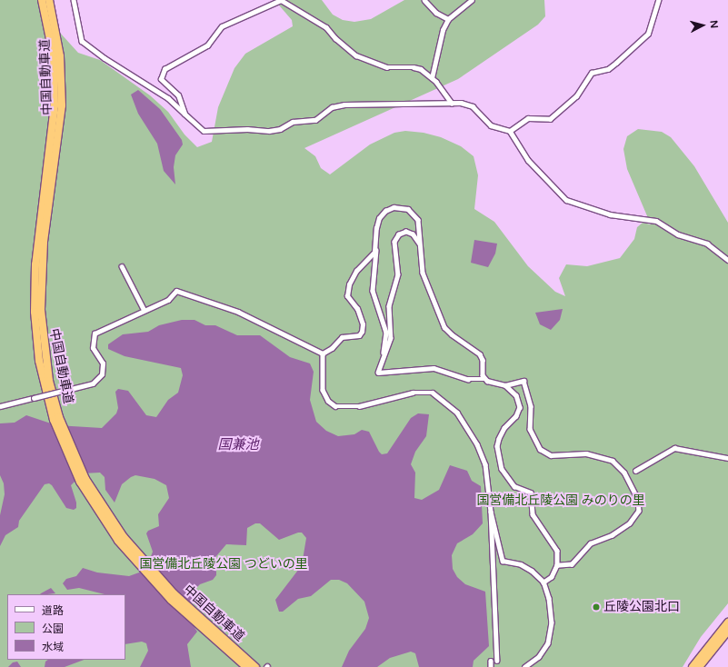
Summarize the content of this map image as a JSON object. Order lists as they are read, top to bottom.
{
  "streets": {
    "highway": ["中国自動車道"]
  },
  "water": ["国兼池"],
  "parks": ["国営備北丘陵公園 みのりの里", "国営備北丘陵公園 つどいの里"],
  "places": ["丘陵公園北口"],
  "legend": ["道路", "公園", "水域"],
  "north": "right"
}
